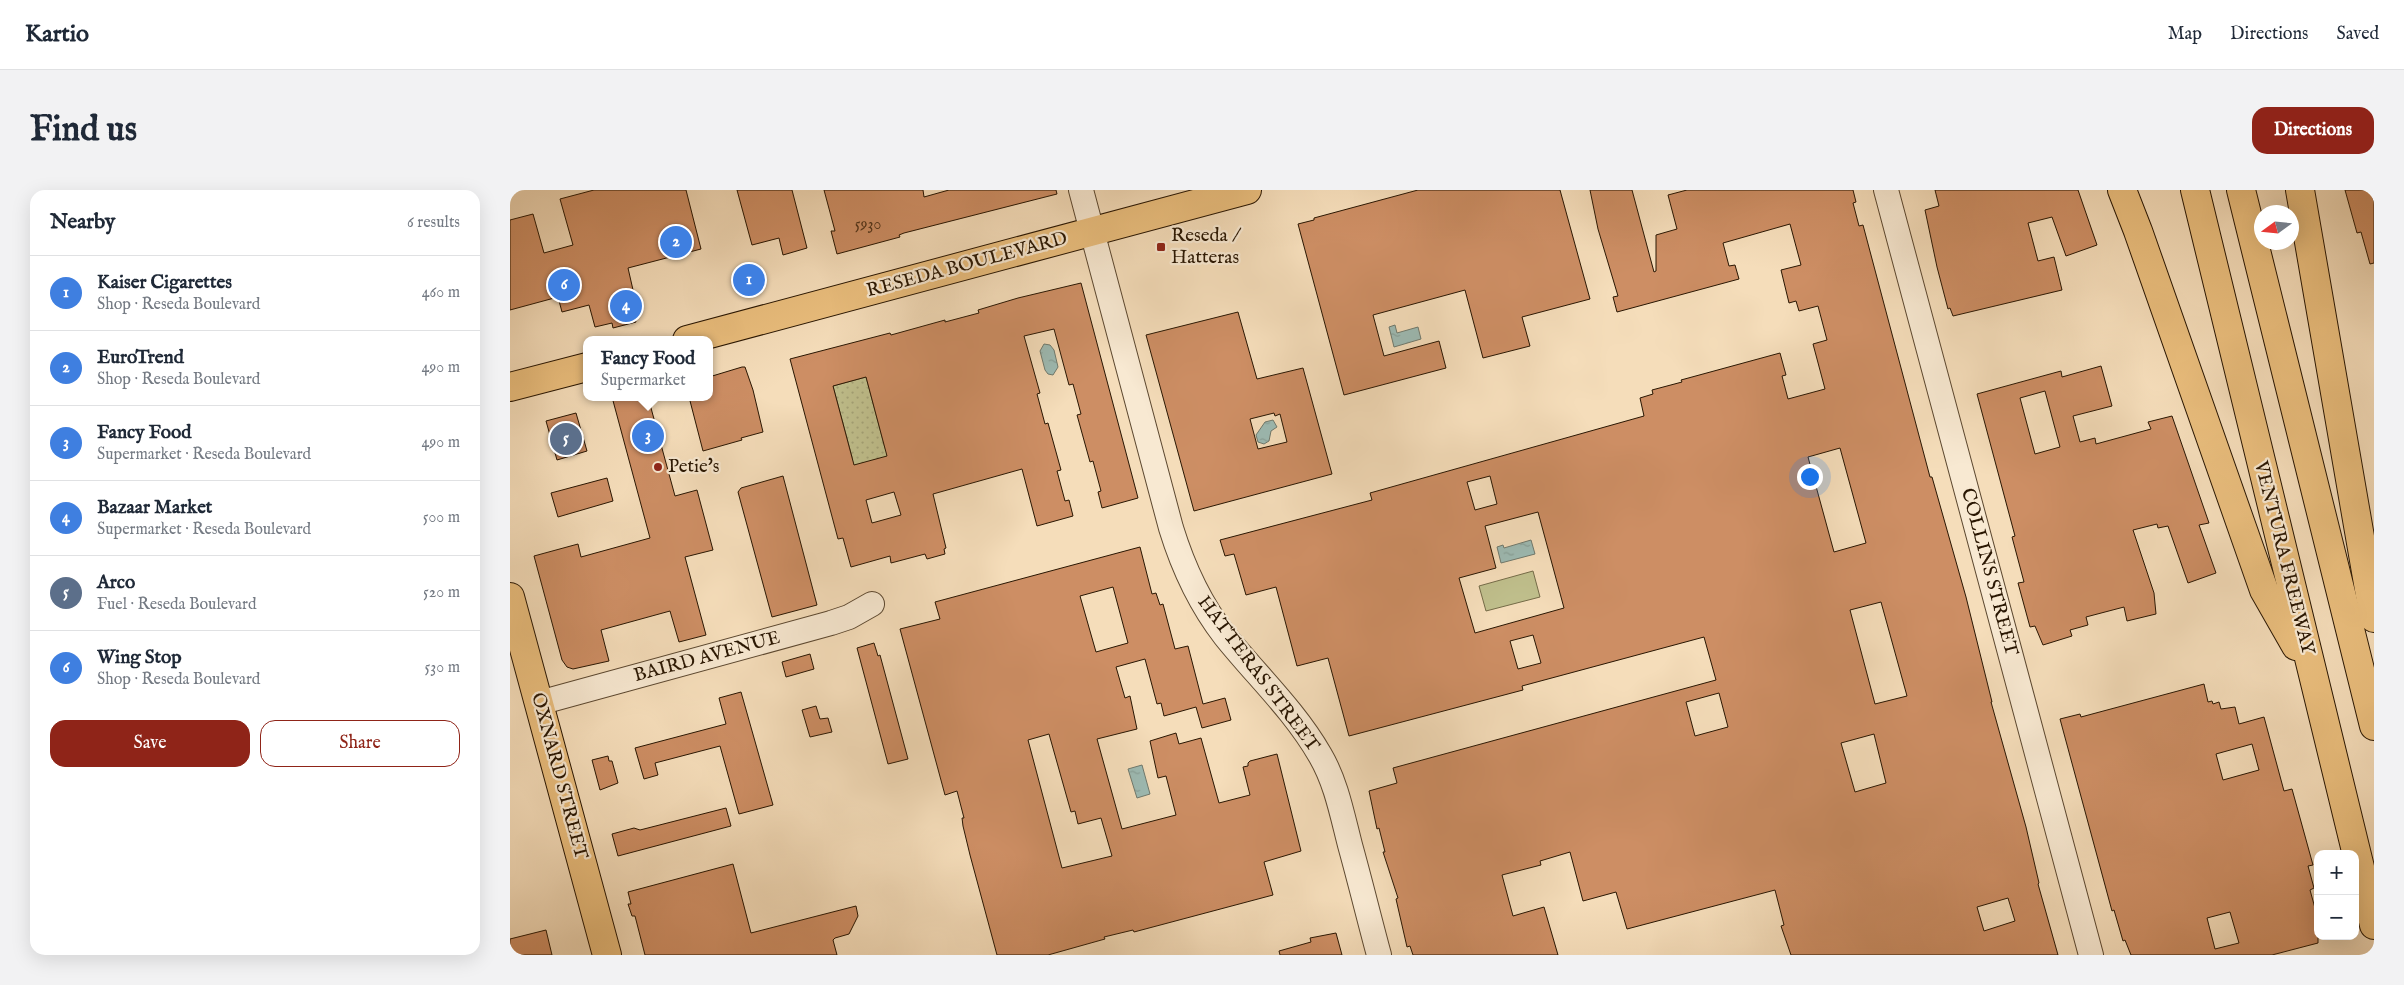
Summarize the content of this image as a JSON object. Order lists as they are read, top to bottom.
{
  "streets": {
    "main road": ["RESEDA BOULEVARD", "VENTURA FREEWAY", "OXNARD STREET"],
    "street": ["COLLINS STREET", "BAIRD AVENUE", "HATTERAS STREET"]
  },
  "crossings": [
    ["RESEDA BOULEVARD", "HATTERAS STREET"],
    ["BAIRD AVENUE", "OXNARD STREET"]
  ],
  "places": {
    "transit": ["Reseda / Hatteras"],
    "other": ["Petie's"]
  },
  "house_numbers": ["5930"],
  "north": "left",
  "page": {
    "header": "Kartio",
    "nav": ["Map", "Directions", "Saved"],
    "buttons": [
      "Directions",
      ["Save", "Share"]
    ],
    "title": "Find us",
    "heading": ["Nearby", "6 results"],
    "pins": [
      "2",
      "1",
      "6",
      "4",
      "3",
      "5"
    ],
    "list": [
      {
        "mark": "1",
        "name": "Kaiser Cigarettes",
        "note": "Shop · Reseda Boulevard",
        "value": "460 m"
      },
      {
        "mark": "2",
        "name": "EuroTrend",
        "note": "Shop · Reseda Boulevard",
        "value": "490 m"
      },
      {
        "mark": "3",
        "name": "Fancy Food",
        "note": "Supermarket · Reseda Boulevard",
        "value": "490 m"
      },
      {
        "mark": "4",
        "name": "Bazaar Market",
        "note": "Supermarket · Reseda Boulevard",
        "value": "500 m"
      },
      {
        "mark": "5",
        "name": "Arco",
        "note": "Fuel · Reseda Boulevard",
        "value": "520 m"
      },
      {
        "mark": "6",
        "name": "Wing Stop",
        "note": "Shop · Reseda Boulevard",
        "value": "530 m"
      }
    ],
    "popup": ["Fancy Food", "Supermarket"],
    "map_buttons": ["+", "−"]
  }
}
